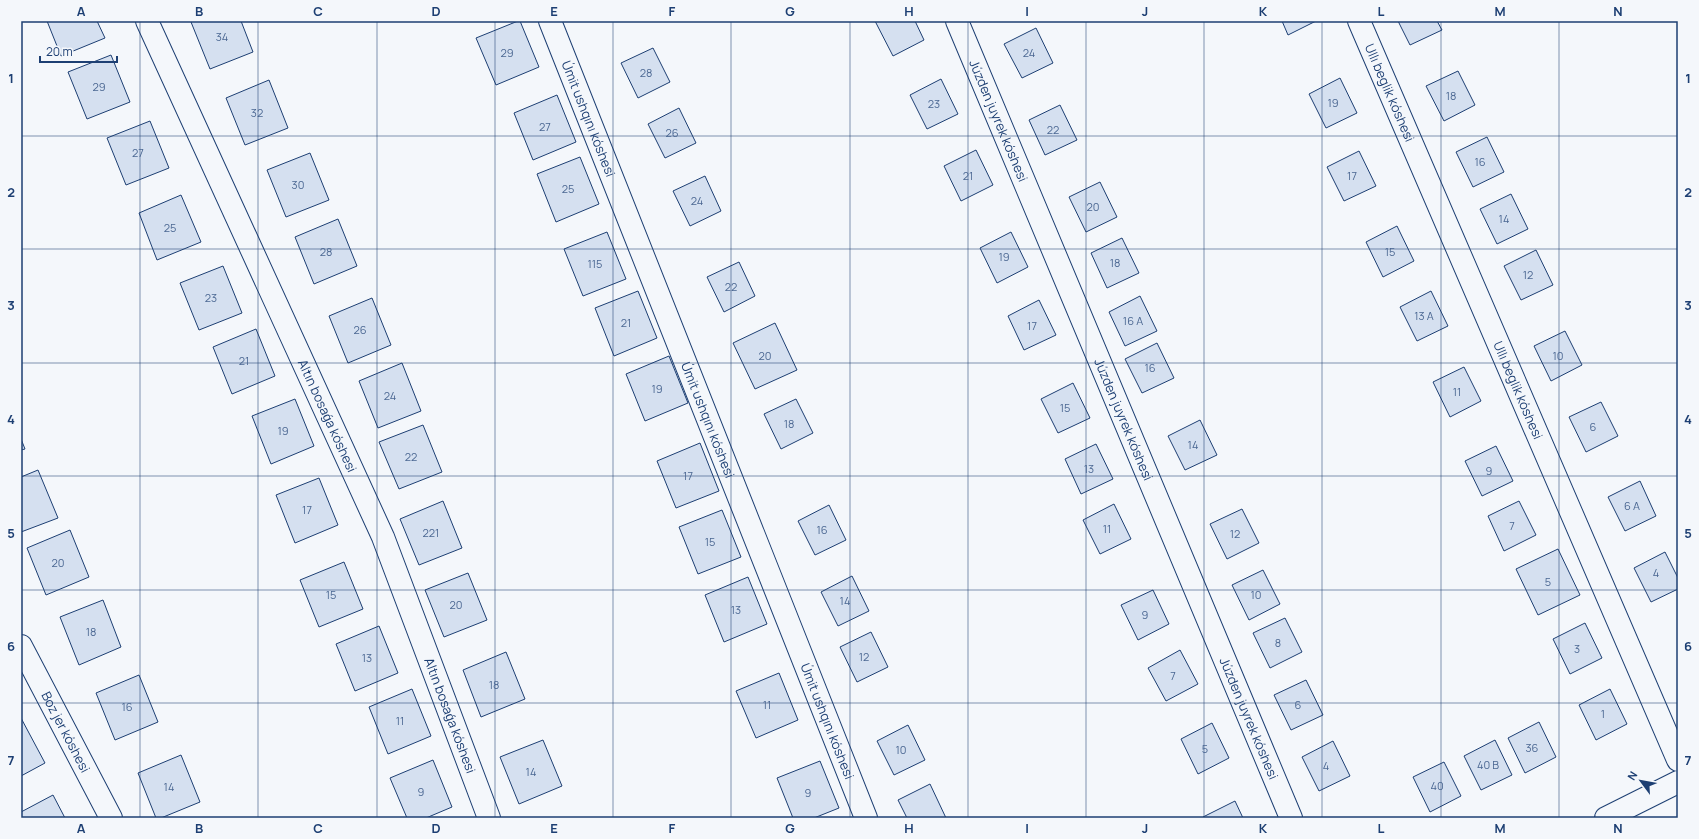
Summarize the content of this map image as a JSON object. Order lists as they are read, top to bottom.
{
  "streets": {
    "street": [
      "Ullı beglik kóshesi",
      "Úmit ushqını kóshesi",
      "Júzden juyrek kóshesi",
      "Altın bosaǵa kóshesi",
      "Boz jer kóshesi"
    ]
  },
  "house_numbers": [
    "34",
    "29",
    "24",
    "28",
    "29",
    "18",
    "19",
    "23",
    "32",
    "27",
    "22",
    "26",
    "27",
    "16",
    "21",
    "17",
    "30",
    "25",
    "24",
    "20",
    "14",
    "25",
    "28",
    "15",
    "19",
    "18",
    "115",
    "12",
    "22",
    "23",
    "13 А",
    "16 А",
    "21",
    "17",
    "26",
    "20",
    "10",
    "21",
    "16",
    "19",
    "11",
    "24",
    "15",
    "18",
    "6",
    "19",
    "14",
    "22",
    "13",
    "9",
    "17",
    "6 А",
    "17",
    "7",
    "11",
    "16",
    "221",
    "12",
    "15",
    "20",
    "4",
    "5",
    "15",
    "10",
    "14",
    "20",
    "13",
    "9",
    "18",
    "8",
    "3",
    "12",
    "13",
    "7",
    "18",
    "11",
    "6",
    "16",
    "1",
    "11",
    "36",
    "5",
    "10",
    "40 В",
    "4",
    "14",
    "40",
    "14",
    "9",
    "9"
  ],
  "scale_bar": "20 m",
  "north": "top left",
  "grid": {
    "columns": [
      "A",
      "B",
      "C",
      "D",
      "E",
      "F",
      "G",
      "H",
      "I",
      "J",
      "K",
      "L",
      "M",
      "N"
    ],
    "rows": [
      "1",
      "2",
      "3",
      "4",
      "5",
      "6",
      "7"
    ]
  }
}
